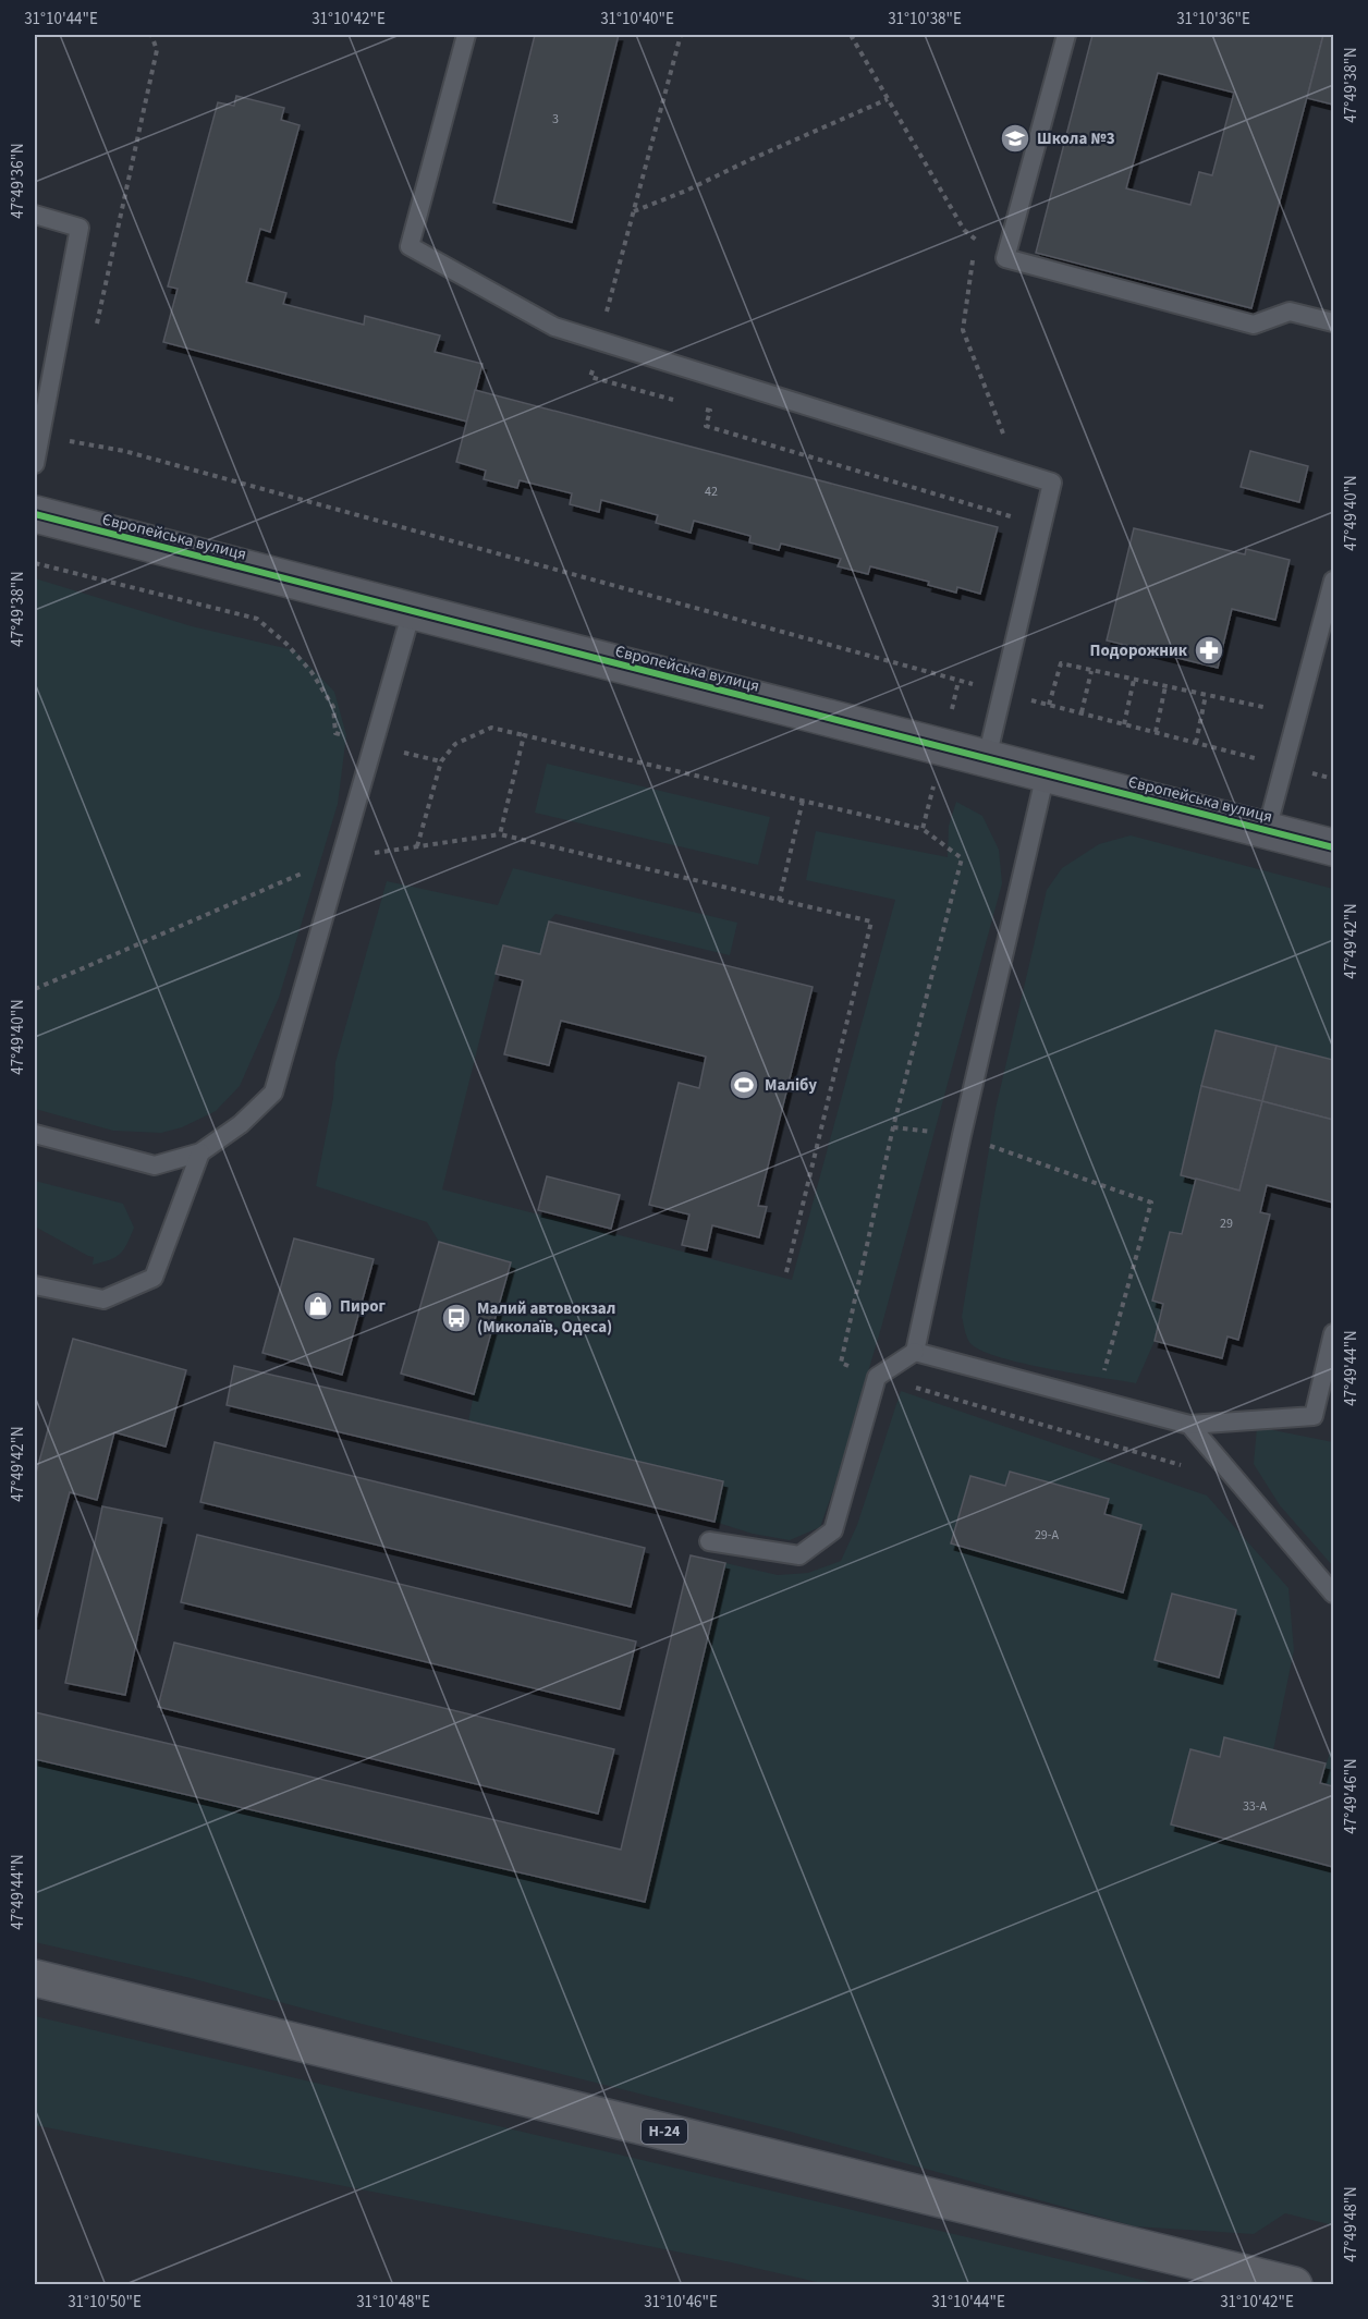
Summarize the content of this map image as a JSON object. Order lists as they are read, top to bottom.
{
  "streets": {
    "main road": ["Н-24"],
    "street": ["Європейська вулиця"]
  },
  "places": {
    "school or university": ["Школа №3"],
    "pharmacy": ["Подорожник"],
    "sports": ["Малібу"],
    "shop": ["Пирог"],
    "bus stop": ["Малий автовокзал (Миколаїв, Одеса)"]
  },
  "house_numbers": [
    "3",
    "42",
    "29",
    "29-А",
    "33-А"
  ],
  "coordinates": [
    "31°10'44\"E",
    "31°10'42\"E",
    "31°10'40\"E",
    "31°10'38\"E",
    "31°10'36\"E",
    "47°49'38\"N",
    "47°49'36\"N",
    "47°49'40\"N",
    "47°49'42\"N",
    "47°49'44\"N",
    "47°49'46\"N",
    "47°49'48\"N",
    "31°10'50\"E",
    "31°10'48\"E",
    "31°10'46\"E"
  ]
}
